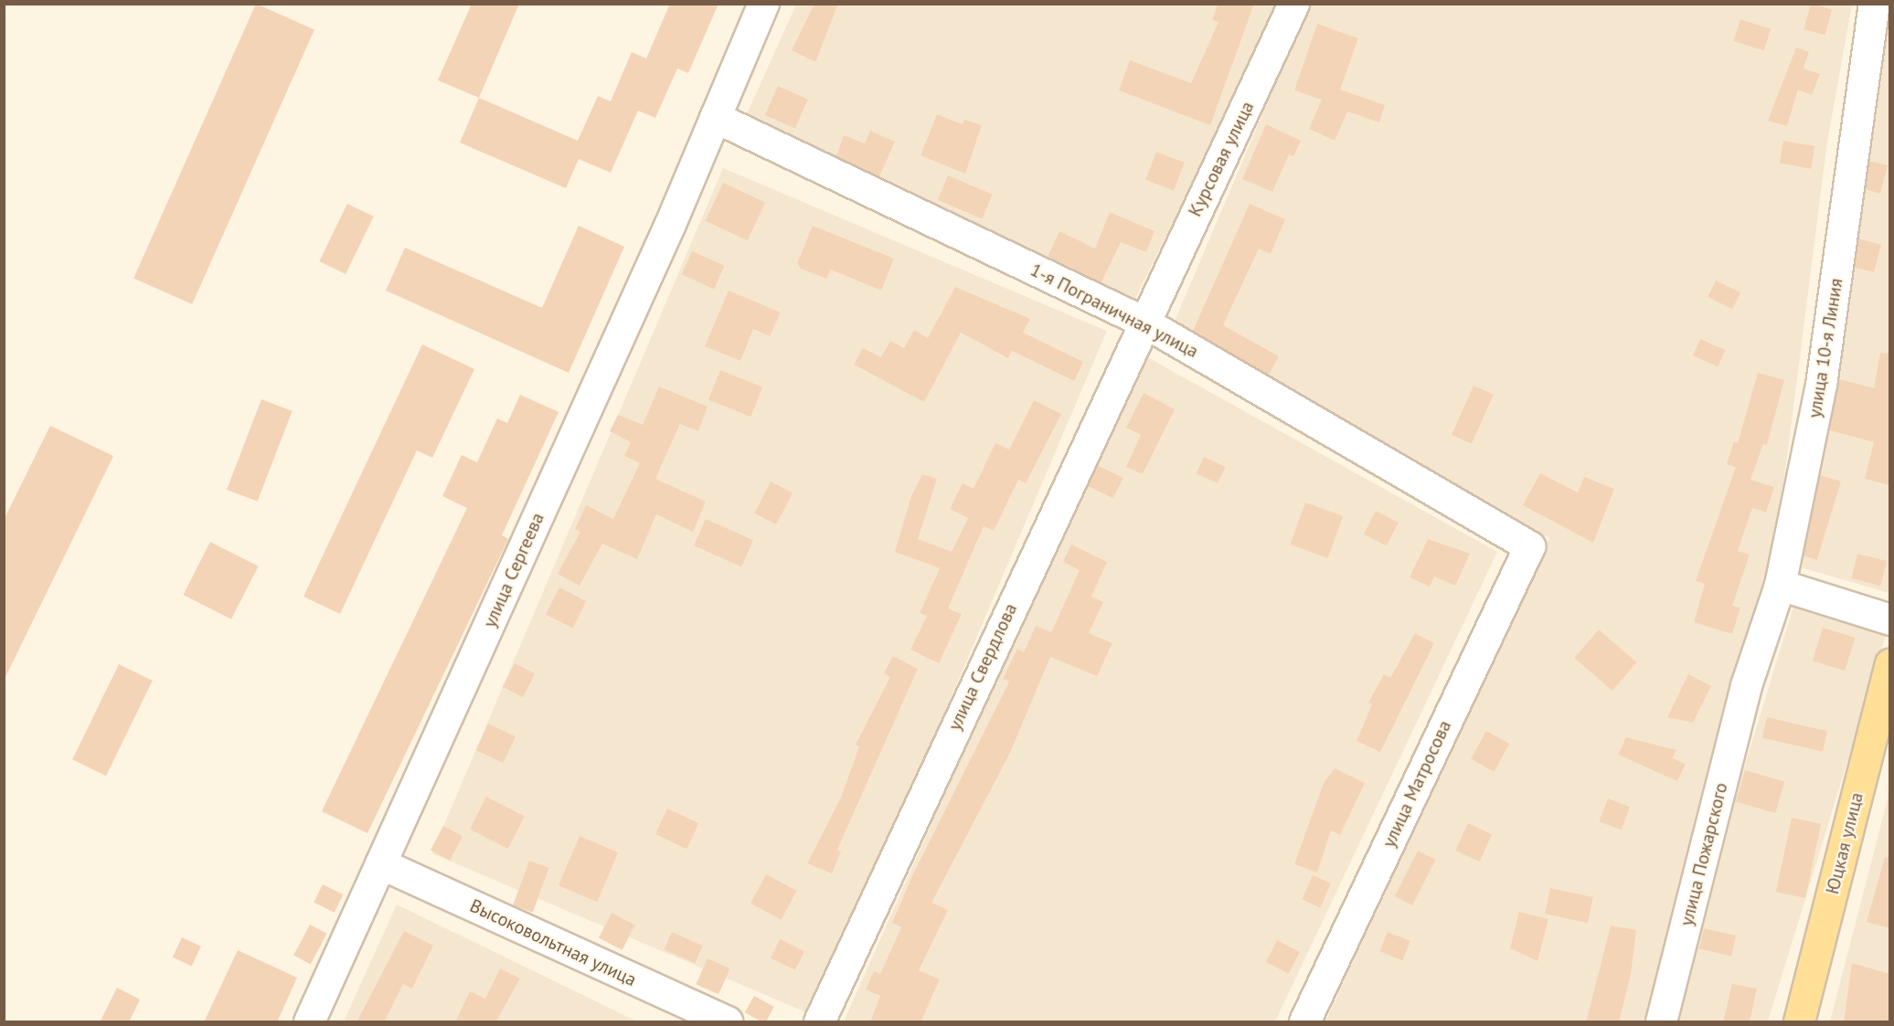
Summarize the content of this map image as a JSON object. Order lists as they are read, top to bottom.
{
  "streets": {
    "main road": ["Юцкая улица"],
    "street": [
      "Курсовая улица",
      "1-я Пограничная улица",
      "улица 10-я Линия",
      "улица Сергеева",
      "улица Свердлова",
      "улица Матросова",
      "улица Пожарского",
      "Высоковольтная улица"
    ]
  },
  "crossings": [
    ["Курсовая улица", "1-я Пограничная улица"],
    ["Курсовая улица", "улица Свердлова"],
    ["1-я Пограничная улица", "улица Сергеева"],
    ["1-я Пограничная улица", "улица Свердлова"],
    ["1-я Пограничная улица", "улица Матросова"],
    ["улица 10-я Линия", "улица Пожарского"],
    ["улица Сергеева", "Высоковольтная улица"]
  ]
}
